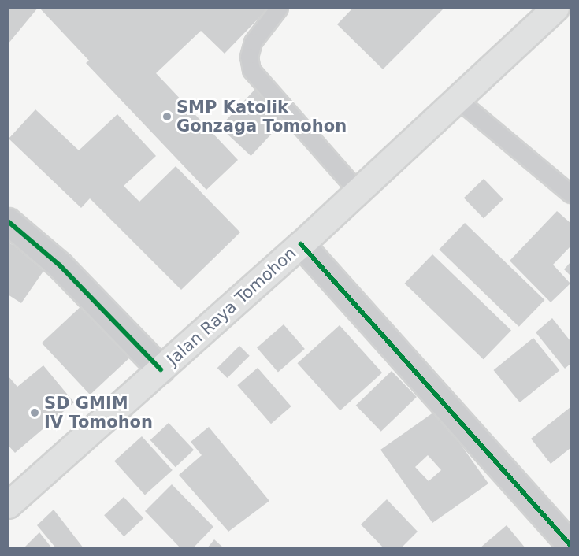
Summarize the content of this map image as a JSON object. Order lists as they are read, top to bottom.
{
  "streets": {
    "highway": ["Jalan Raya Tomohon"]
  },
  "places": ["SMP Katolik Gonzaga Tomohon", "SD GMIM IV Tomohon"]
}
